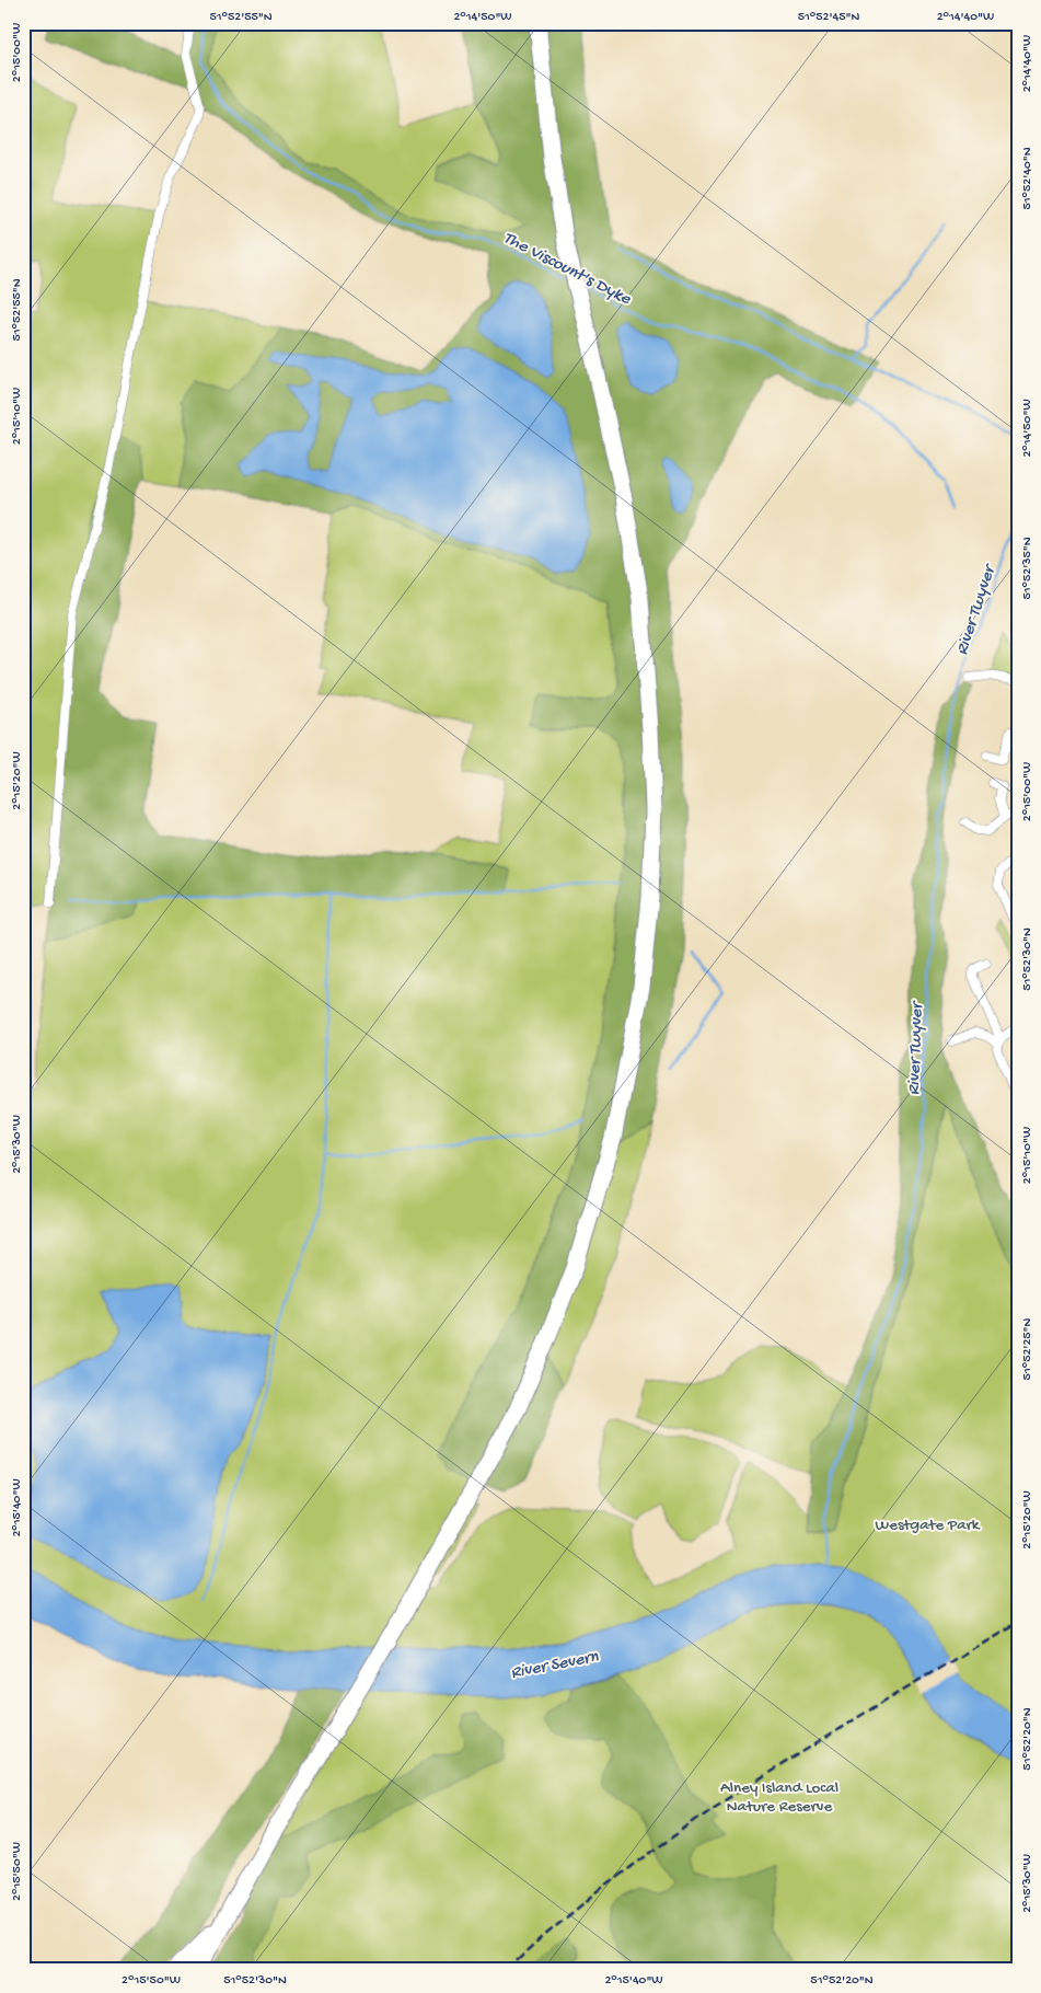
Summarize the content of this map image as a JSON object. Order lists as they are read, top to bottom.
{
  "water": ["The Viscount's Dyke", "River Twyver", "River Severn"],
  "parks": ["Westgate Park", "Alney Island Local Nature Reserve"],
  "coordinates": [
    "51°52'55\"N",
    "2°14'50\"W",
    "51°52'45\"N",
    "2°14'40\"W",
    "2°15'00\"W",
    "51°52'40\"N",
    "2°15'10\"W",
    "51°52'35\"N",
    "2°15'20\"W",
    "51°52'30\"N",
    "2°15'30\"W",
    "51°52'25\"N",
    "2°15'40\"W",
    "51°52'20\"N",
    "2°15'50\"W"
  ]
}
